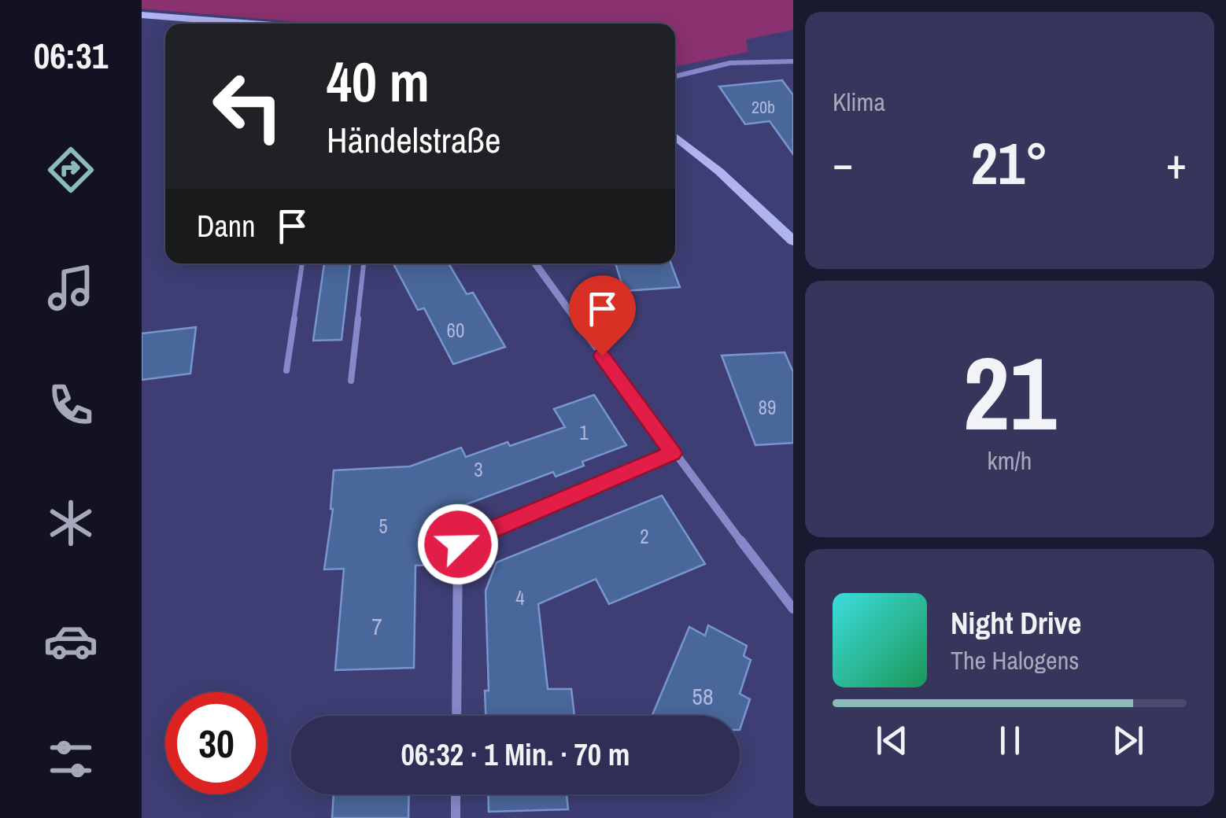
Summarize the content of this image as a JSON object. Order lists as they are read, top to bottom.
{
  "house_numbers": [
    "20b",
    "60",
    "89",
    "1",
    "3",
    "5",
    "2",
    "4",
    "7",
    "58"
  ],
  "page": {
    "tabs": "06:31",
    "tile": [
      "Klima",
      ["21", "km/h"]
    ],
    "turn": ["40 m", "Händelstraße"],
    "heat": ["−", "21°", "+"],
    "then": "Dann",
    "song": ["Night Drive", "The Halogens"],
    "limit": "30",
    "trip": "06:32 · 1 Min. · 70 m"
  }
}
